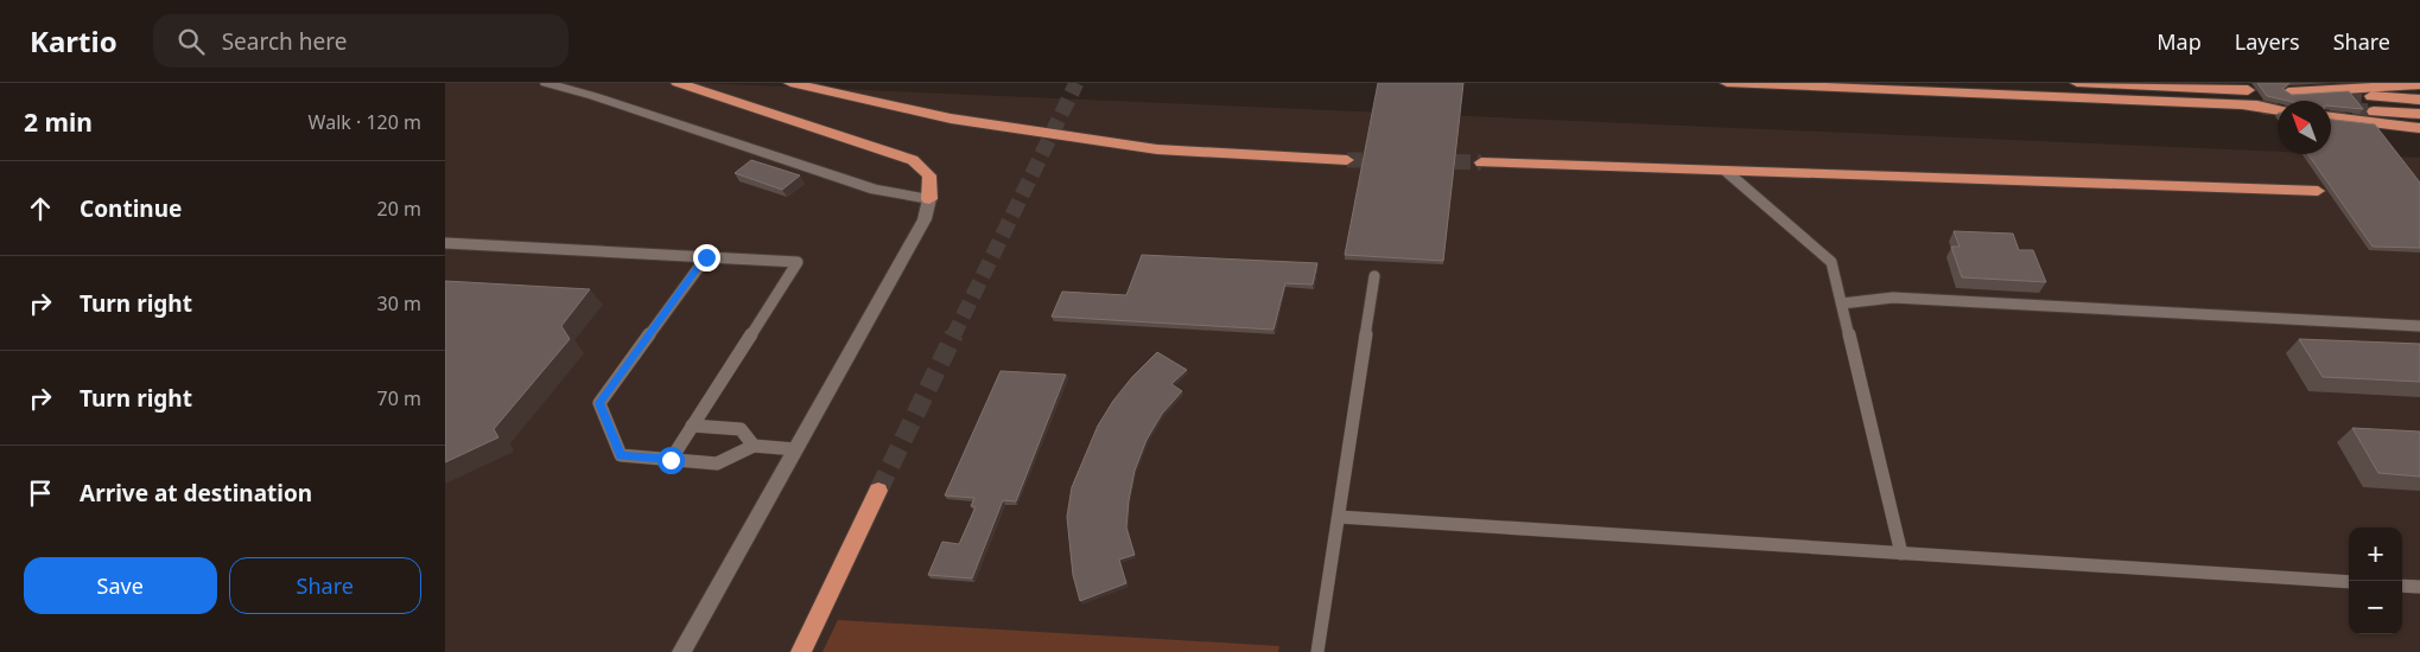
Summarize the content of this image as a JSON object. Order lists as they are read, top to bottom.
{
  "north": "top left",
  "page": {
    "header": "Kartio",
    "search": "Search here",
    "nav": ["Map", "Layers", "Share"],
    "heading": ["2 min", "Walk · 120 m"],
    "list": [
      ["Continue", "20 m"],
      ["Turn right", "30 m"],
      ["Turn right", "70 m"],
      "Arrive at destination"
    ],
    "map_buttons": ["+", "−"],
    "buttons": ["Save", "Share"]
  }
}
